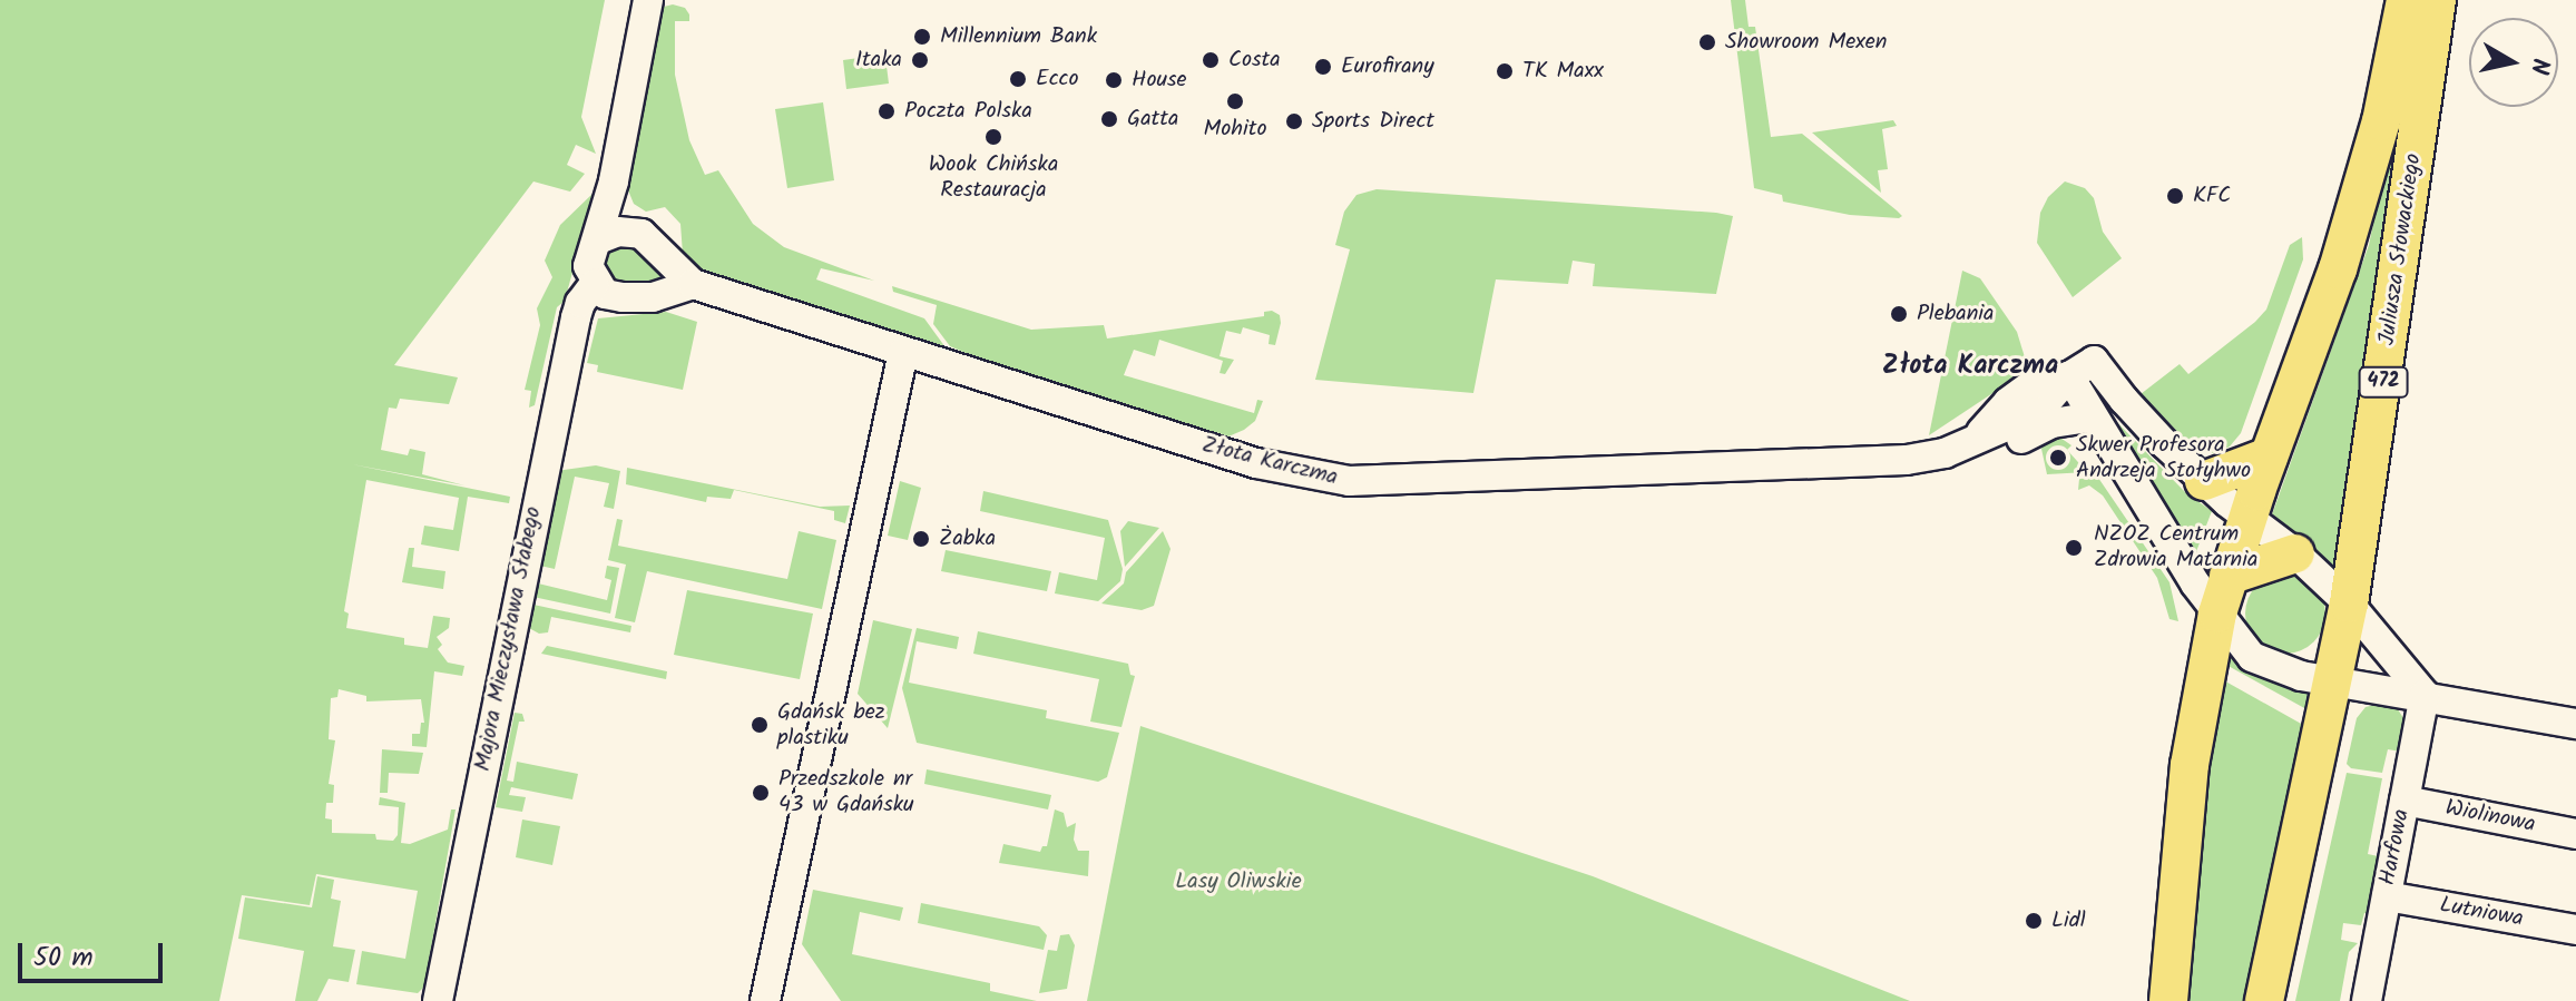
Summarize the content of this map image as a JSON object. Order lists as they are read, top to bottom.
{
  "streets": {
    "main road": ["Juliusza Słowackiego", "472"],
    "street": [
      "Złota Karczma",
      "Majora Mieczysława Słabego",
      "Wiolinowa",
      "Harfowa",
      "Lutniowa"
    ]
  },
  "crossings": [
    ["Juliusza Słowackiego", "472"],
    ["Wiolinowa", "Harfowa"],
    ["Harfowa", "Lutniowa"]
  ],
  "districts": ["Złota Karczma"],
  "parks": ["Lasy Oliwskie"],
  "places": [
    "Millennium Bank",
    "Showroom Mexen",
    "Itaka",
    "Costa",
    "Eurofirany",
    "TK Maxx",
    "Ecco",
    "House",
    "Mohito",
    "Poczta Polska",
    "Gatta",
    "Sports Direct",
    "Wook Chińska Restauracja",
    "KFC",
    "Plebania",
    "Skwer Profesora Andrzeja Stołyhwo",
    "Żabka",
    "NZOZ Centrum Zdrowia Matarnia",
    "Gdańsk bez plastiku",
    "Przedszkole nr 43 w Gdańsku",
    "Lidl"
  ],
  "scale_bar": "50 m",
  "north": "right"
}
